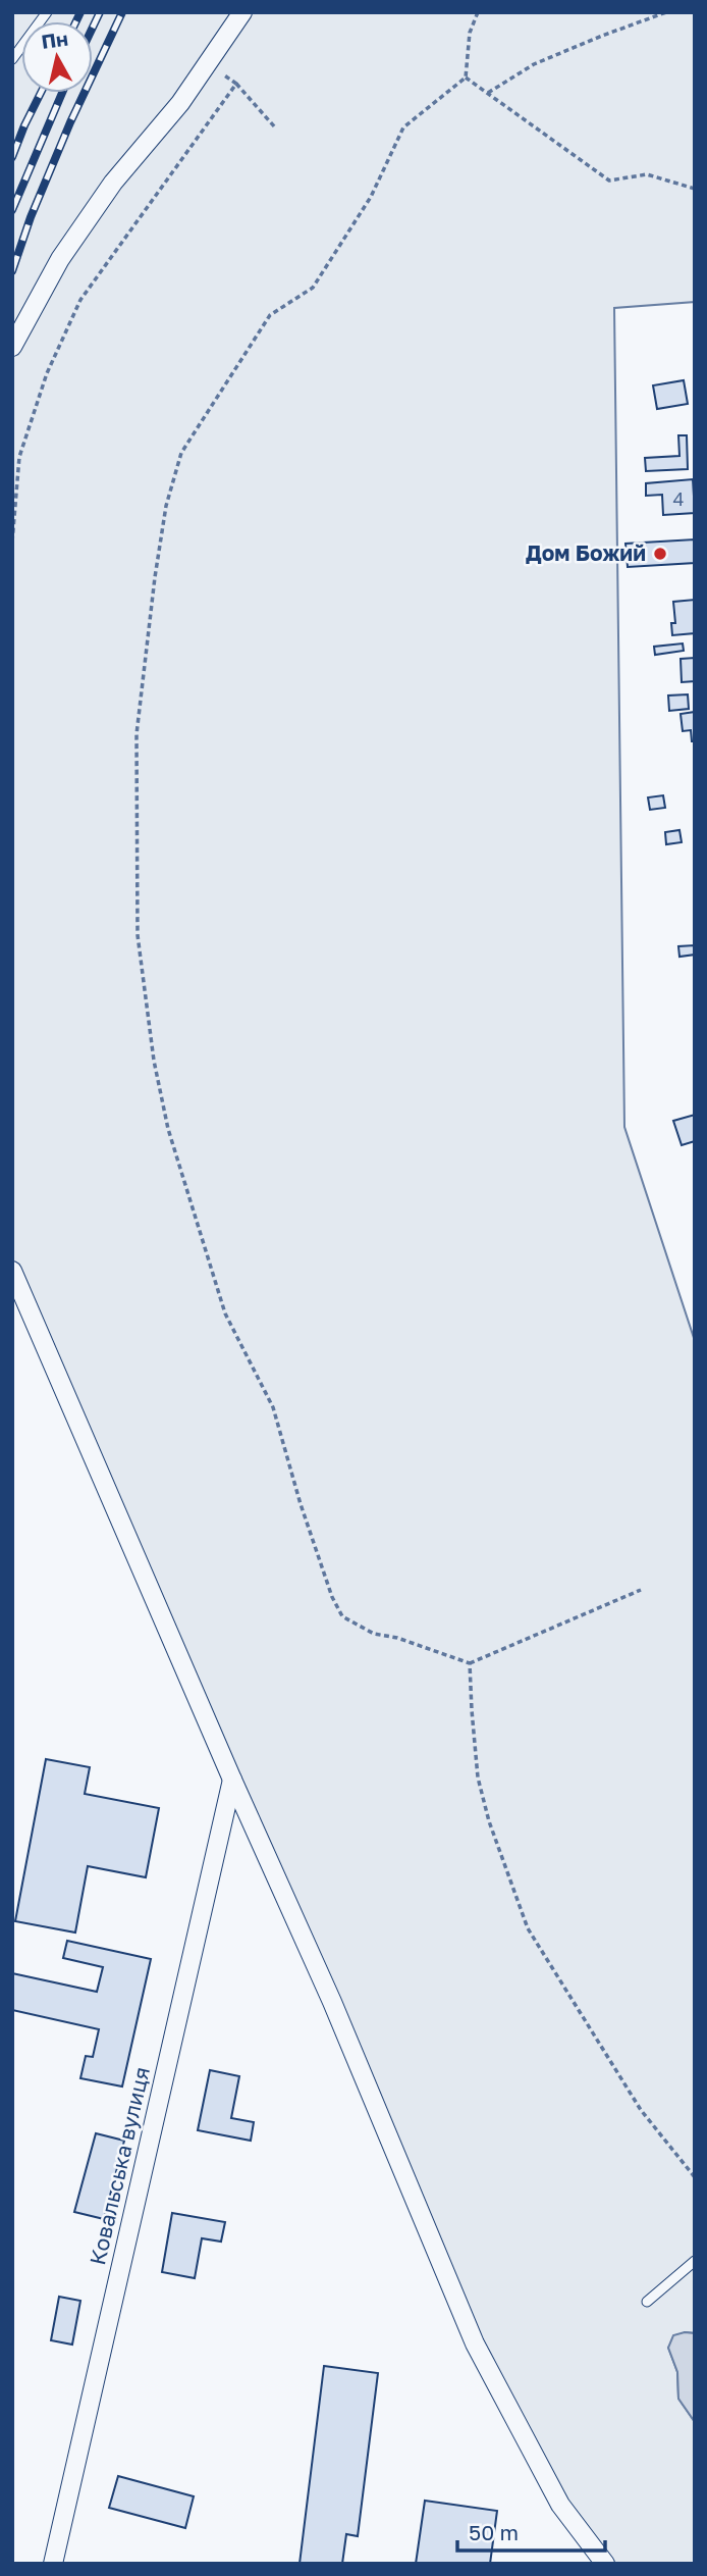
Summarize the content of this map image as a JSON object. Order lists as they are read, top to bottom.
{
  "streets": {
    "street": ["Ковальська вулиця"]
  },
  "places": ["Дом Божий"],
  "house_numbers": ["4"],
  "scale_bar": "50 m",
  "north": "top"
}
